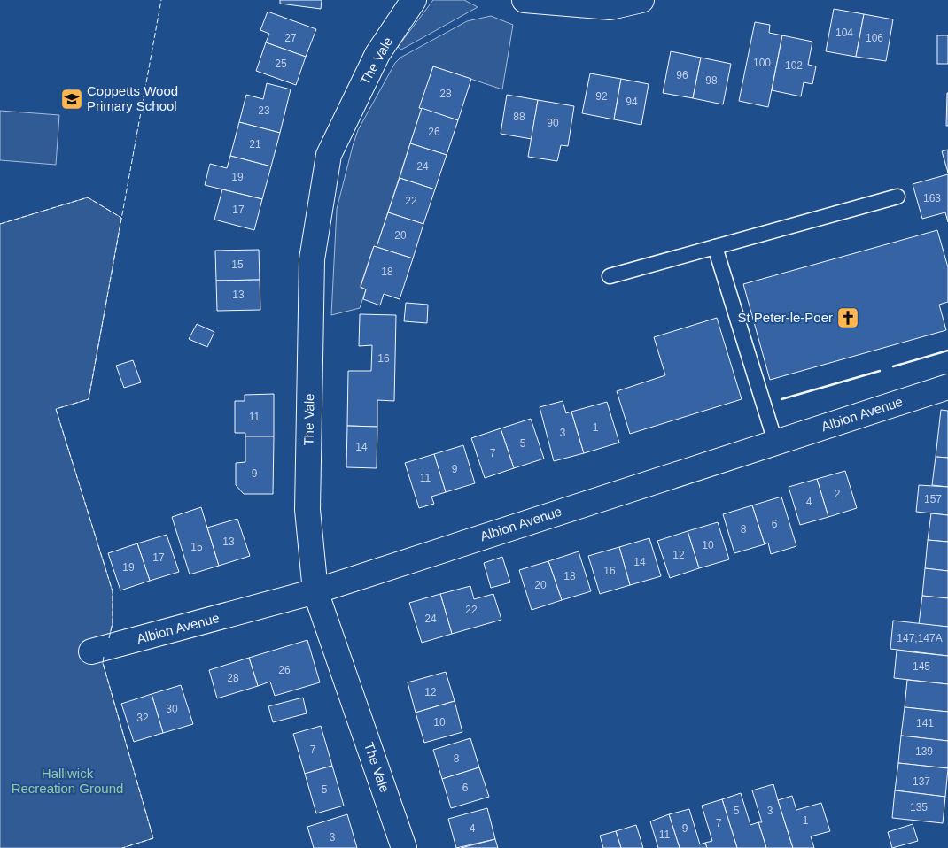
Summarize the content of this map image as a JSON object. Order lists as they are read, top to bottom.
{
  "streets": {
    "street": ["The Vale", "Albion Avenue"]
  },
  "crossings": [
    ["The Vale", "Albion Avenue"]
  ],
  "parks": ["Halliwick Recreation Ground"],
  "places": {
    "school or university": ["Coppetts Wood Primary School"],
    "church": ["St Peter-le-Poer"]
  },
  "house_numbers": [
    "104",
    "27",
    "106",
    "100",
    "25",
    "102",
    "96",
    "98",
    "28",
    "92",
    "94",
    "23",
    "88",
    "90",
    "26",
    "21",
    "24",
    "19",
    "163",
    "22",
    "17",
    "20",
    "15",
    "18",
    "13",
    "16",
    "11",
    "1",
    "3",
    "5",
    "14",
    "7",
    "9",
    "9",
    "11",
    "2",
    "157",
    "4",
    "6",
    "8",
    "13",
    "10",
    "15",
    "12",
    "17",
    "14",
    "19",
    "16",
    "18",
    "20",
    "22",
    "24",
    "147;147A",
    "145",
    "26",
    "28",
    "12",
    "30",
    "32",
    "10",
    "141",
    "7",
    "139",
    "8",
    "137",
    "6",
    "5",
    "135",
    "5",
    "3",
    "1",
    "7",
    "4",
    "9",
    "11",
    "3"
  ]
}
